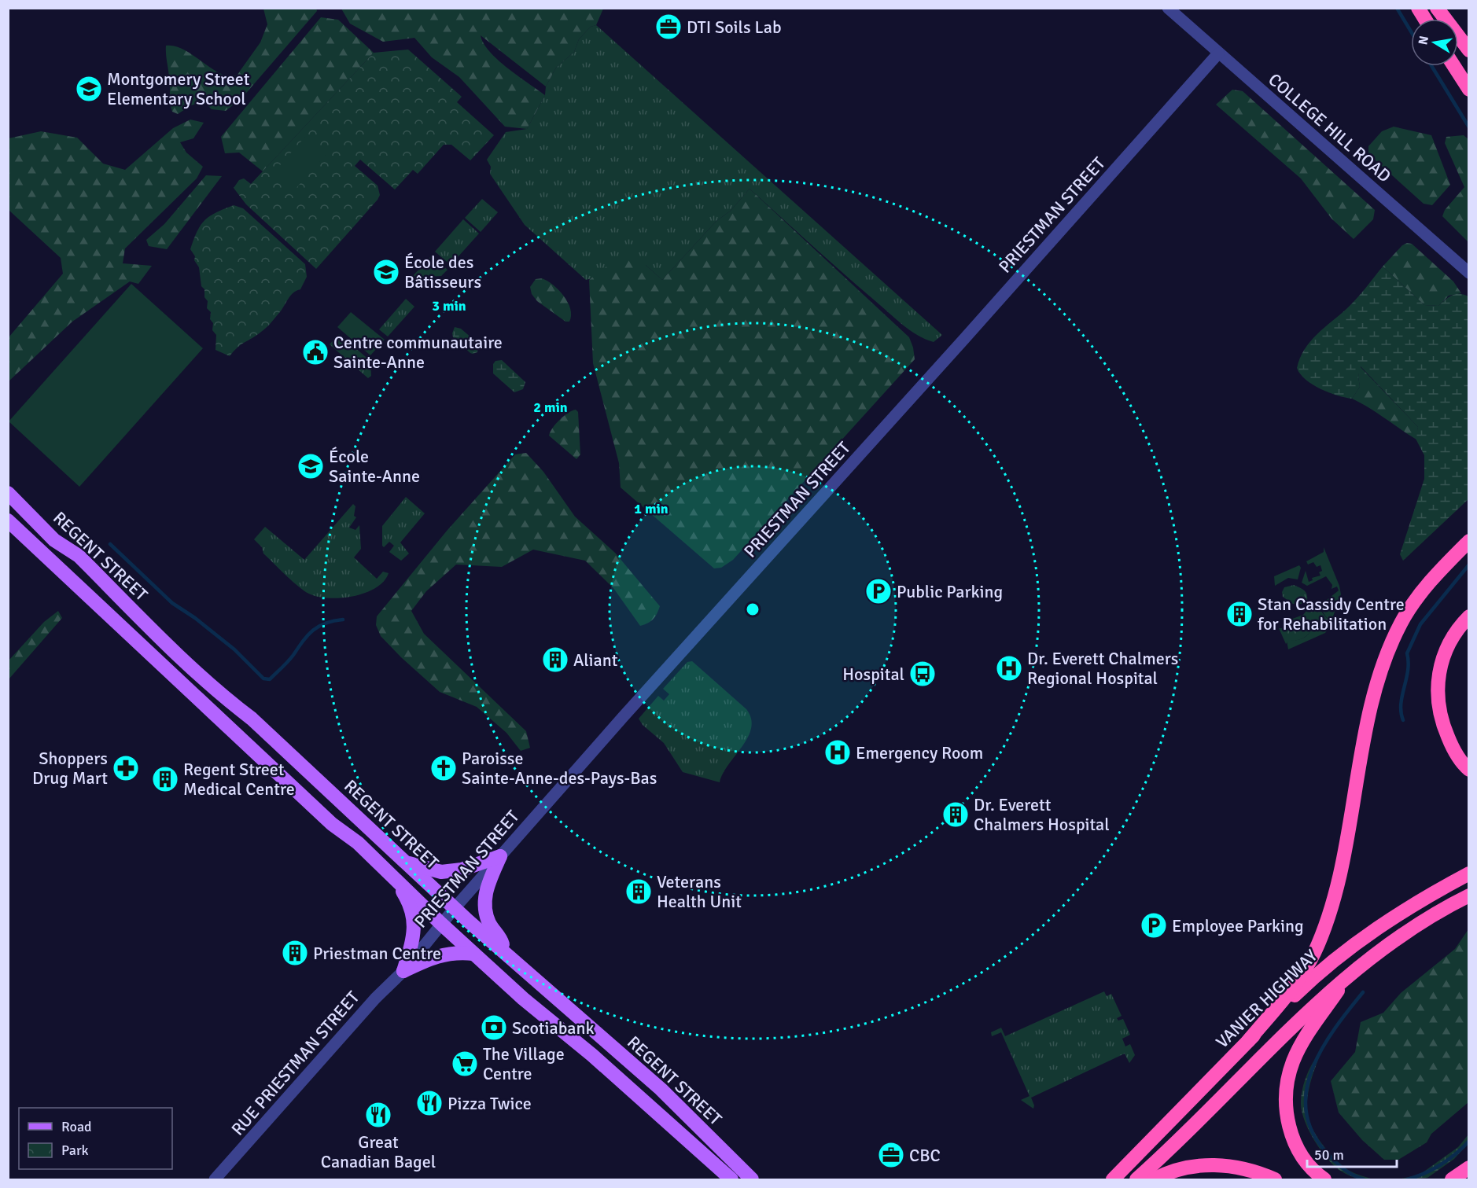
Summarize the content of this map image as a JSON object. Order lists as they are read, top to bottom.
{
  "streets": {
    "highway": ["VANIER HIGHWAY"],
    "main road": ["REGENT STREET"],
    "street": ["COLLEGE HILL ROAD", "PRIESTMAN STREET", "RUE PRIESTMAN STREET"]
  },
  "crossings": [
    ["COLLEGE HILL ROAD", "PRIESTMAN STREET"],
    ["PRIESTMAN STREET", "REGENT STREET"],
    ["PRIESTMAN STREET", "RUE PRIESTMAN STREET"]
  ],
  "places": {
    "office": ["DTI Soils Lab", "CBC"],
    "school or university": ["Montgomery Street Elementary School", "École des Bâtisseurs", "École Sainte-Anne"],
    "public building": ["Centre communautaire Sainte-Anne"],
    "parking": ["Public Parking", "Employee Parking"],
    "building": [
      "Stan Cassidy Centre for Rehabilitation",
      "Aliant",
      "Regent Street Medical Centre",
      "Dr. Everett Chalmers Hospital",
      "Veterans Health Unit",
      "Priestman Centre"
    ],
    "hospital": ["Dr. Everett Chalmers Regional Hospital", "Emergency Room"],
    "bus stop": ["Hospital"],
    "pharmacy": ["Shoppers Drug Mart"],
    "church": ["Paroisse Sainte-Anne-des-Pays-Bas"],
    "bank": ["Scotiabank"],
    "supermarket": ["The Village Centre"],
    "restaurant": ["Pizza Twice", "Great Canadian Bagel"]
  },
  "legend": ["Road", "Park"],
  "scale_bar": "50 m",
  "north": "left",
  "rings": ["3 min", "2 min", "1 min"]
}
